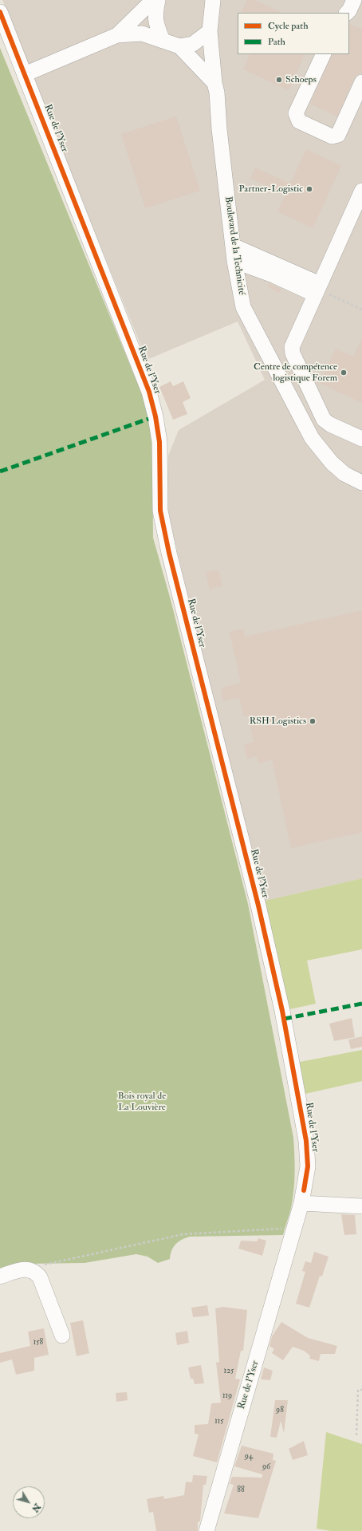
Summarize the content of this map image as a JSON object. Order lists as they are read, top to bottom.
{
  "streets": {
    "street": ["Rue de l'Yser", "Boulevard de la Technicité"]
  },
  "parks": ["Bois royal de La Louvière"],
  "places": [
    "Schoeps",
    "Partner-Logistic",
    "Centre de compétence logistique Forem",
    "RSH Logistics"
  ],
  "house_numbers": [
    "158",
    "125",
    "119",
    "98",
    "115",
    "94",
    "96",
    "88"
  ],
  "legend": ["Cycle path", "Path"],
  "north": "bottom right"
}
